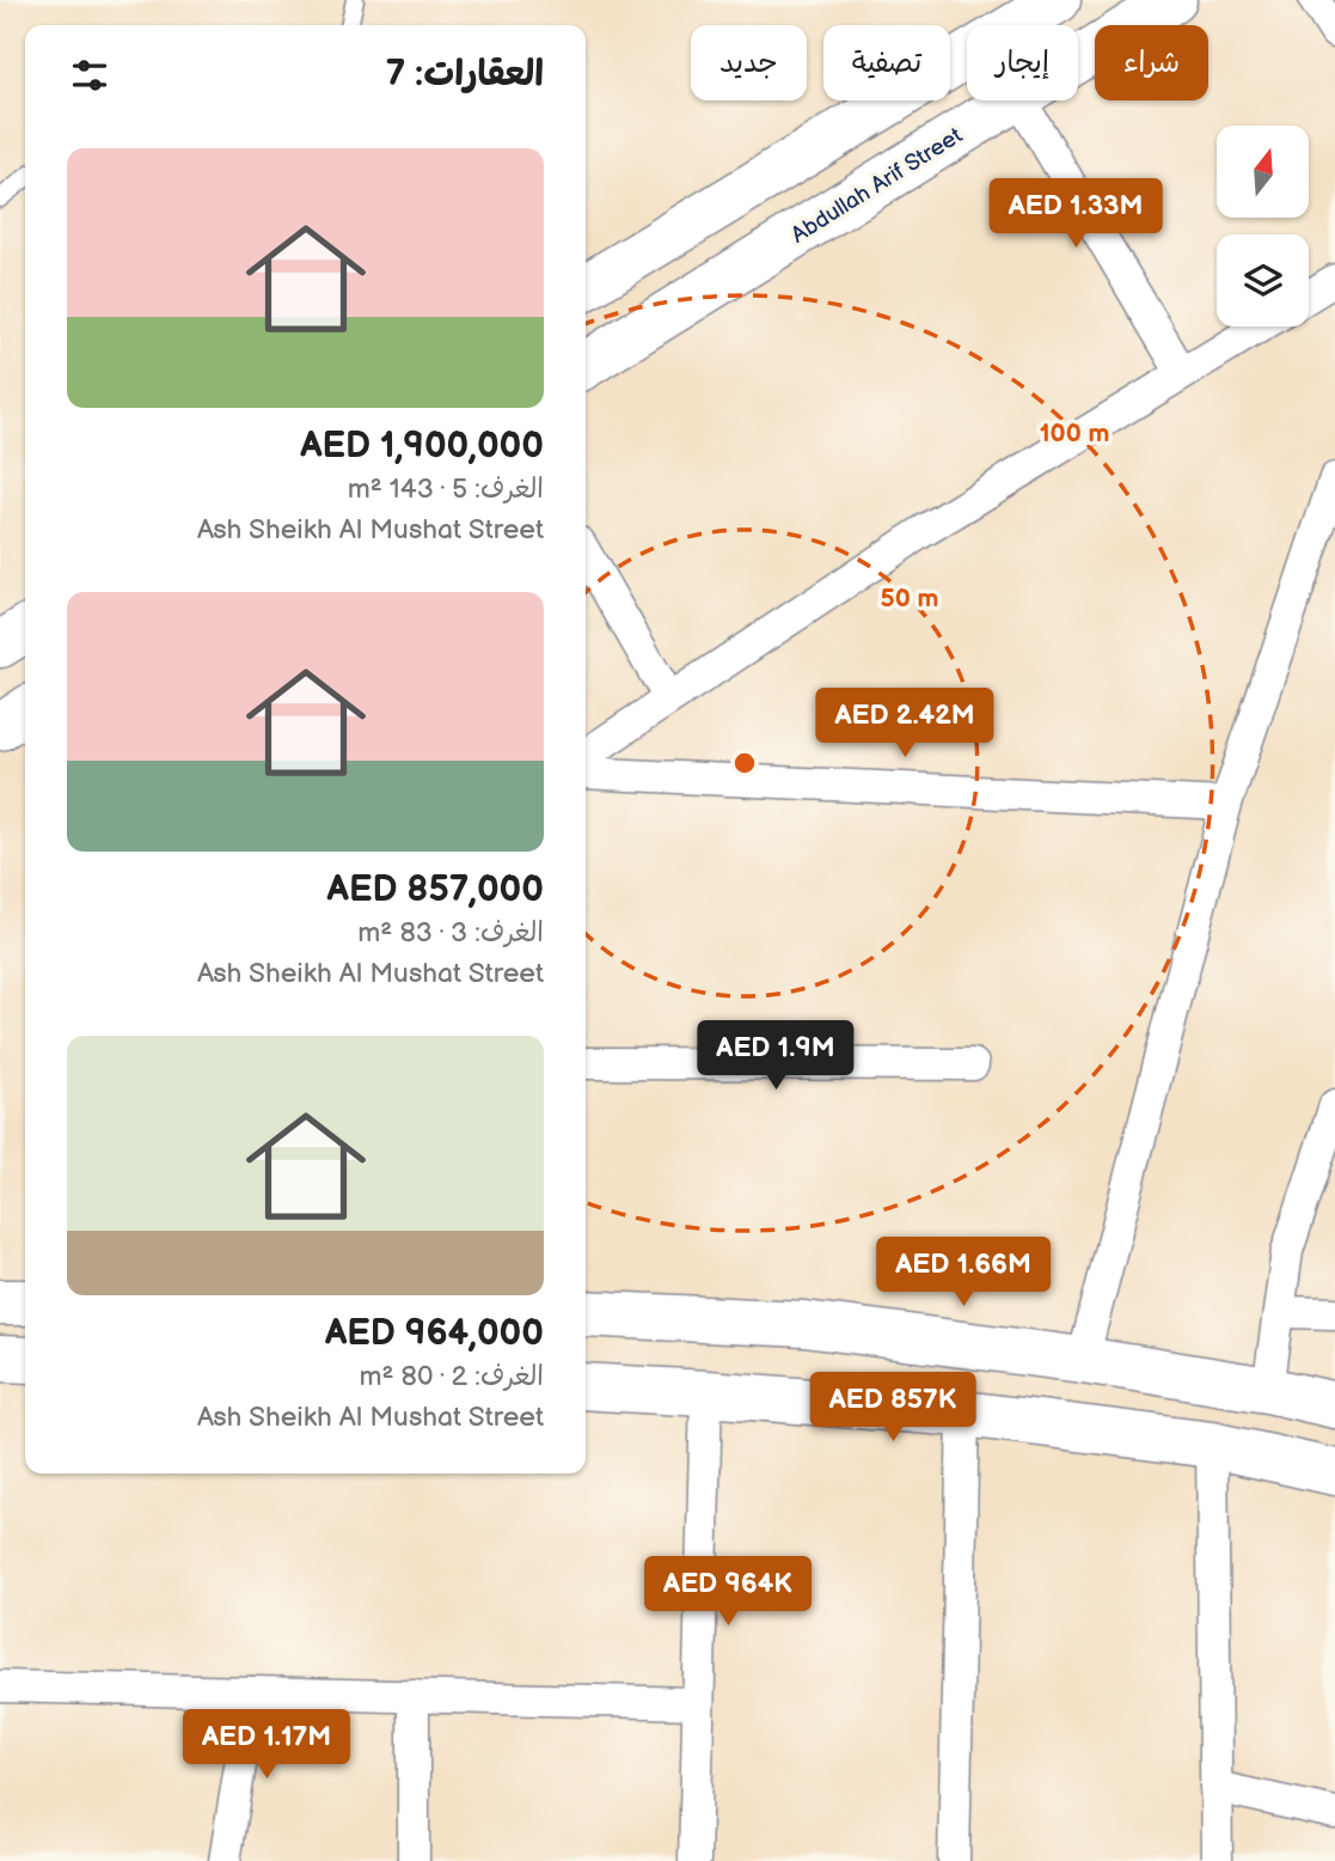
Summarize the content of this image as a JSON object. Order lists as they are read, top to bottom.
{
  "streets": {
    "street": ["Abdullah Arif Street"]
  },
  "north": "top",
  "page": {
    "chip": [
      "شراء",
      "إيجار",
      "تصفية",
      "جديد"
    ],
    "heading": "العقارات: 7",
    "list": [
      {
        "name": "AED 1,900,000",
        "note": "الغرف: 5 · 143 m² · Ash Sheikh Al Mushat Street"
      },
      {
        "name": "AED 857,000",
        "note": "الغرف: 3 · 83 m² · Ash Sheikh Al Mushat Street"
      },
      {
        "name": "AED 964,000",
        "note": "الغرف: 2 · 80 m² · Ash Sheikh Al Mushat Street"
      }
    ],
    "price": [
      "AED 1.33M",
      "AED 2.42M",
      "AED 1.9M",
      "AED 1.66M",
      "AED 857K",
      "AED 964K",
      "AED 1.17M"
    ]
  },
  "rings": ["100 m", "50 m"]
}
